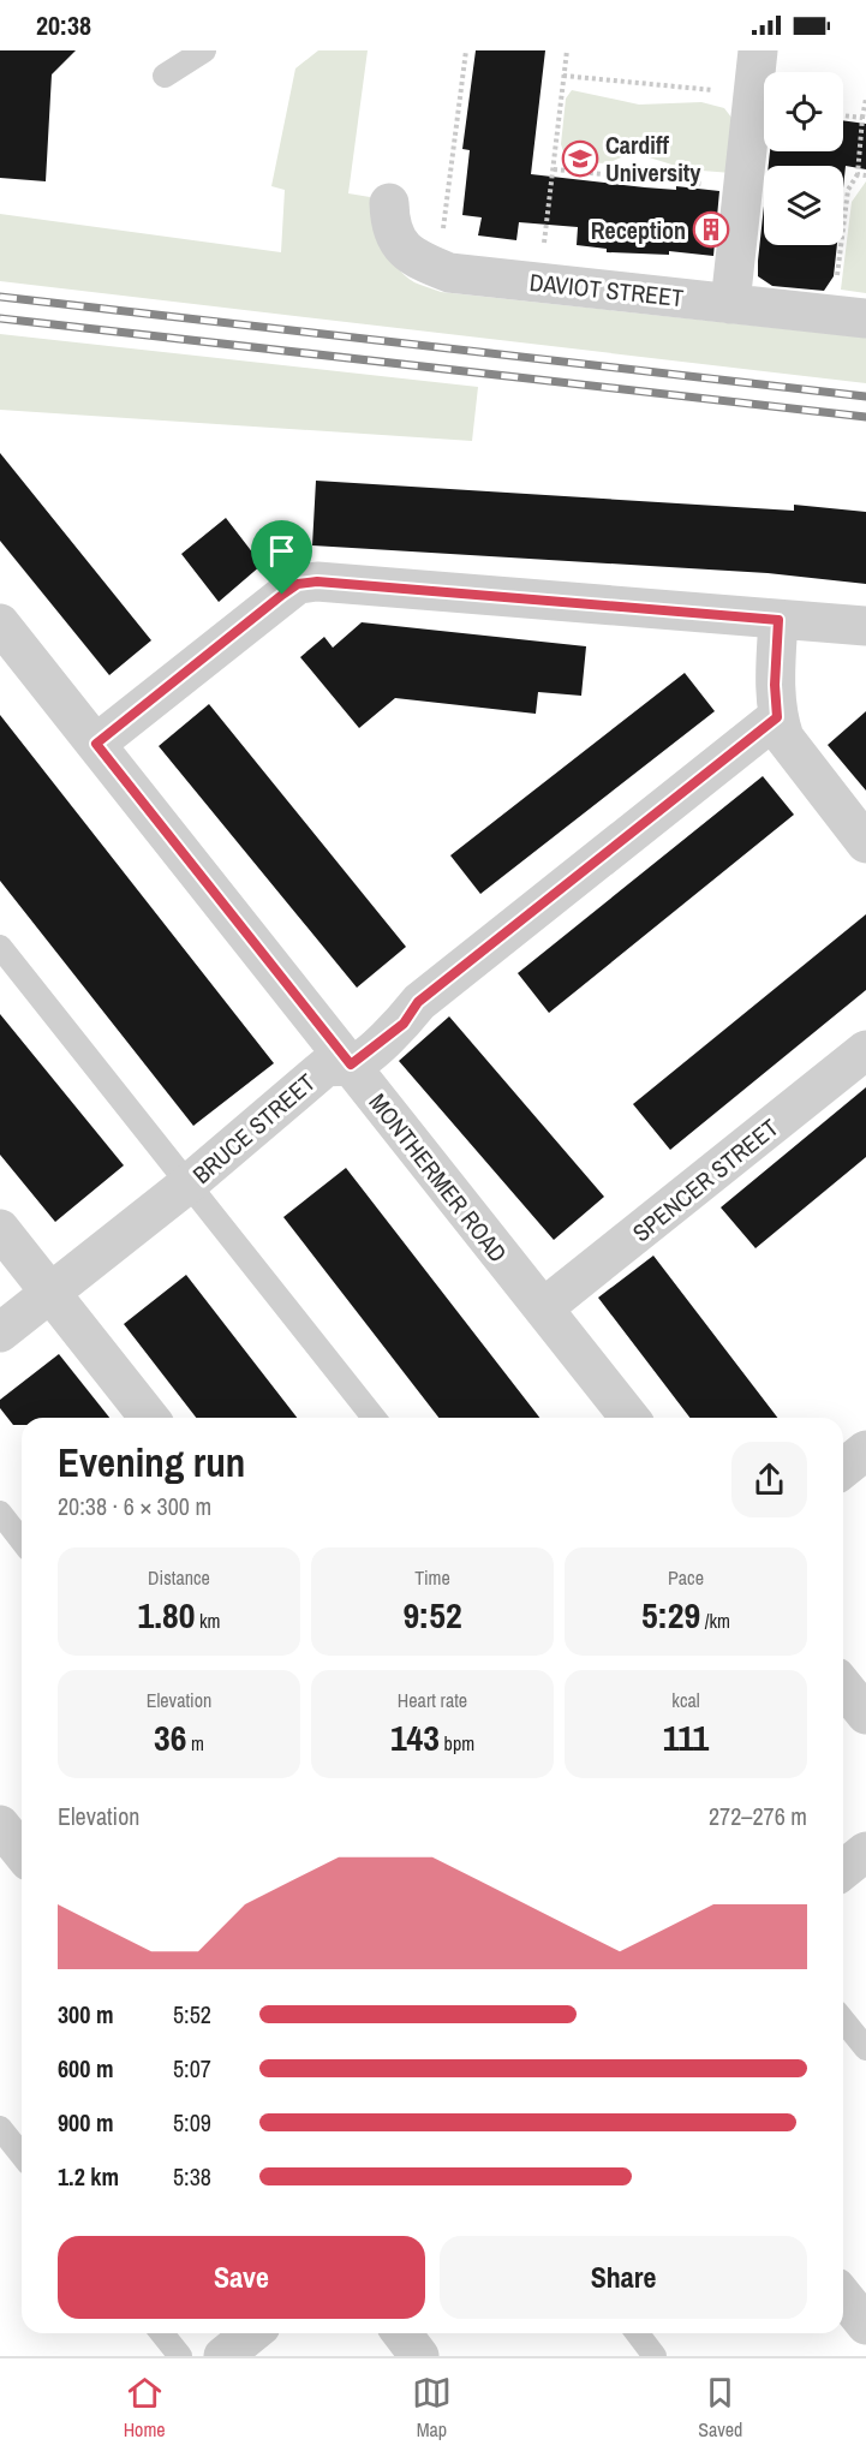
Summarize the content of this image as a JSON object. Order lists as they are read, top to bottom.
{
  "streets": {
    "street": [
      "DAVIOT STREET",
      "BRUCE STREET",
      "MONTHERMER ROAD",
      "SPENCER STREET"
    ]
  },
  "crossings": [
    ["BRUCE STREET", "MONTHERMER ROAD"],
    ["MONTHERMER ROAD", "SPENCER STREET"]
  ],
  "places": {
    "school or university": ["Cardiff University"],
    "building": ["Reception"]
  },
  "page": {
    "status": "20:38",
    "heading": ["Evening run", "20:38 · 6 × 300 m"],
    "stats": [
      ["Distance", "1.80 km"],
      ["Time", "9:52"],
      ["Pace", "5:29 /km"],
      ["Elevation", "36 m"],
      ["Heart rate", "143 bpm"],
      ["kcal", "111"]
    ],
    "chart": ["Elevation", "272–276 m"],
    "list": [
      {
        "name": "300 m",
        "note": "5:52"
      },
      {
        "name": "600 m",
        "note": "5:07"
      },
      {
        "name": "900 m",
        "note": "5:09"
      },
      {
        "name": "1.2 km",
        "note": "5:38"
      }
    ],
    "buttons": ["Save", "Share"],
    "tabs": ["Home", "Map", "Saved"]
  }
}
